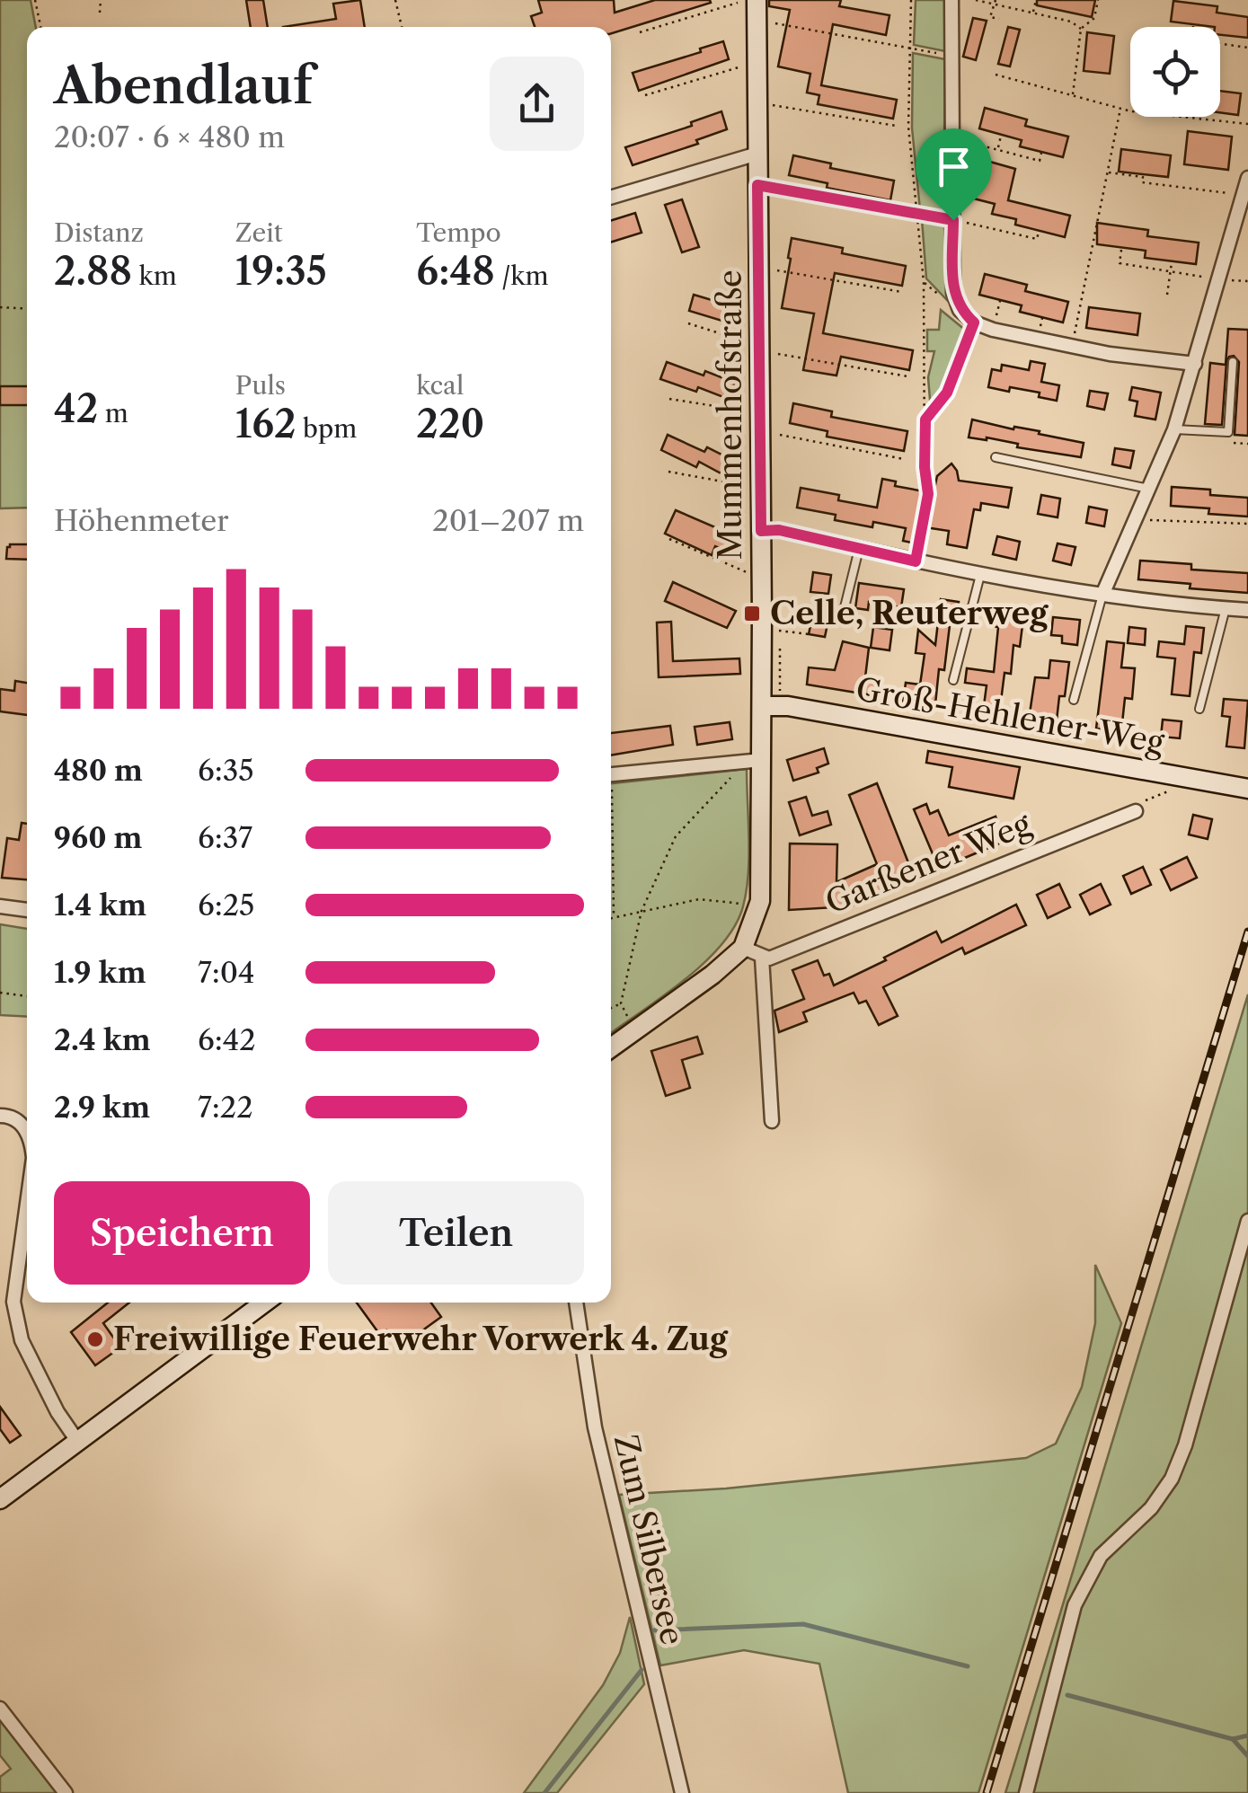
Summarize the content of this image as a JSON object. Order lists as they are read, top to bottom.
{
  "streets": {
    "street": [
      "Mummenhofstraße",
      "Groß-Hehlener-Weg",
      "Garßener Weg",
      "Zum Silbersee"
    ]
  },
  "crossings": [
    ["Mummenhofstraße", "Groß-Hehlener-Weg"]
  ],
  "places": {
    "transit": ["Celle, Reuterweg"],
    "other": ["Freiwillige Feuerwehr Vorwerk 4. Zug"]
  },
  "page": {
    "heading": ["Abendlauf", "20:07 · 6 × 480 m"],
    "stats": [
      ["Distanz", "2.88 km"],
      ["Zeit", "19:35"],
      ["Tempo", "6:48 /km"],
      ["42 m"],
      ["Puls", "162 bpm"],
      ["kcal", "220"]
    ],
    "chart": ["Höhenmeter", "201–207 m"],
    "list": [
      {
        "name": "480 m",
        "note": "6:35"
      },
      {
        "name": "960 m",
        "note": "6:37"
      },
      {
        "name": "1.4 km",
        "note": "6:25"
      },
      {
        "name": "1.9 km",
        "note": "7:04"
      },
      {
        "name": "2.4 km",
        "note": "6:42"
      },
      {
        "name": "2.9 km",
        "note": "7:22"
      }
    ],
    "buttons": ["Speichern", "Teilen"]
  }
}
